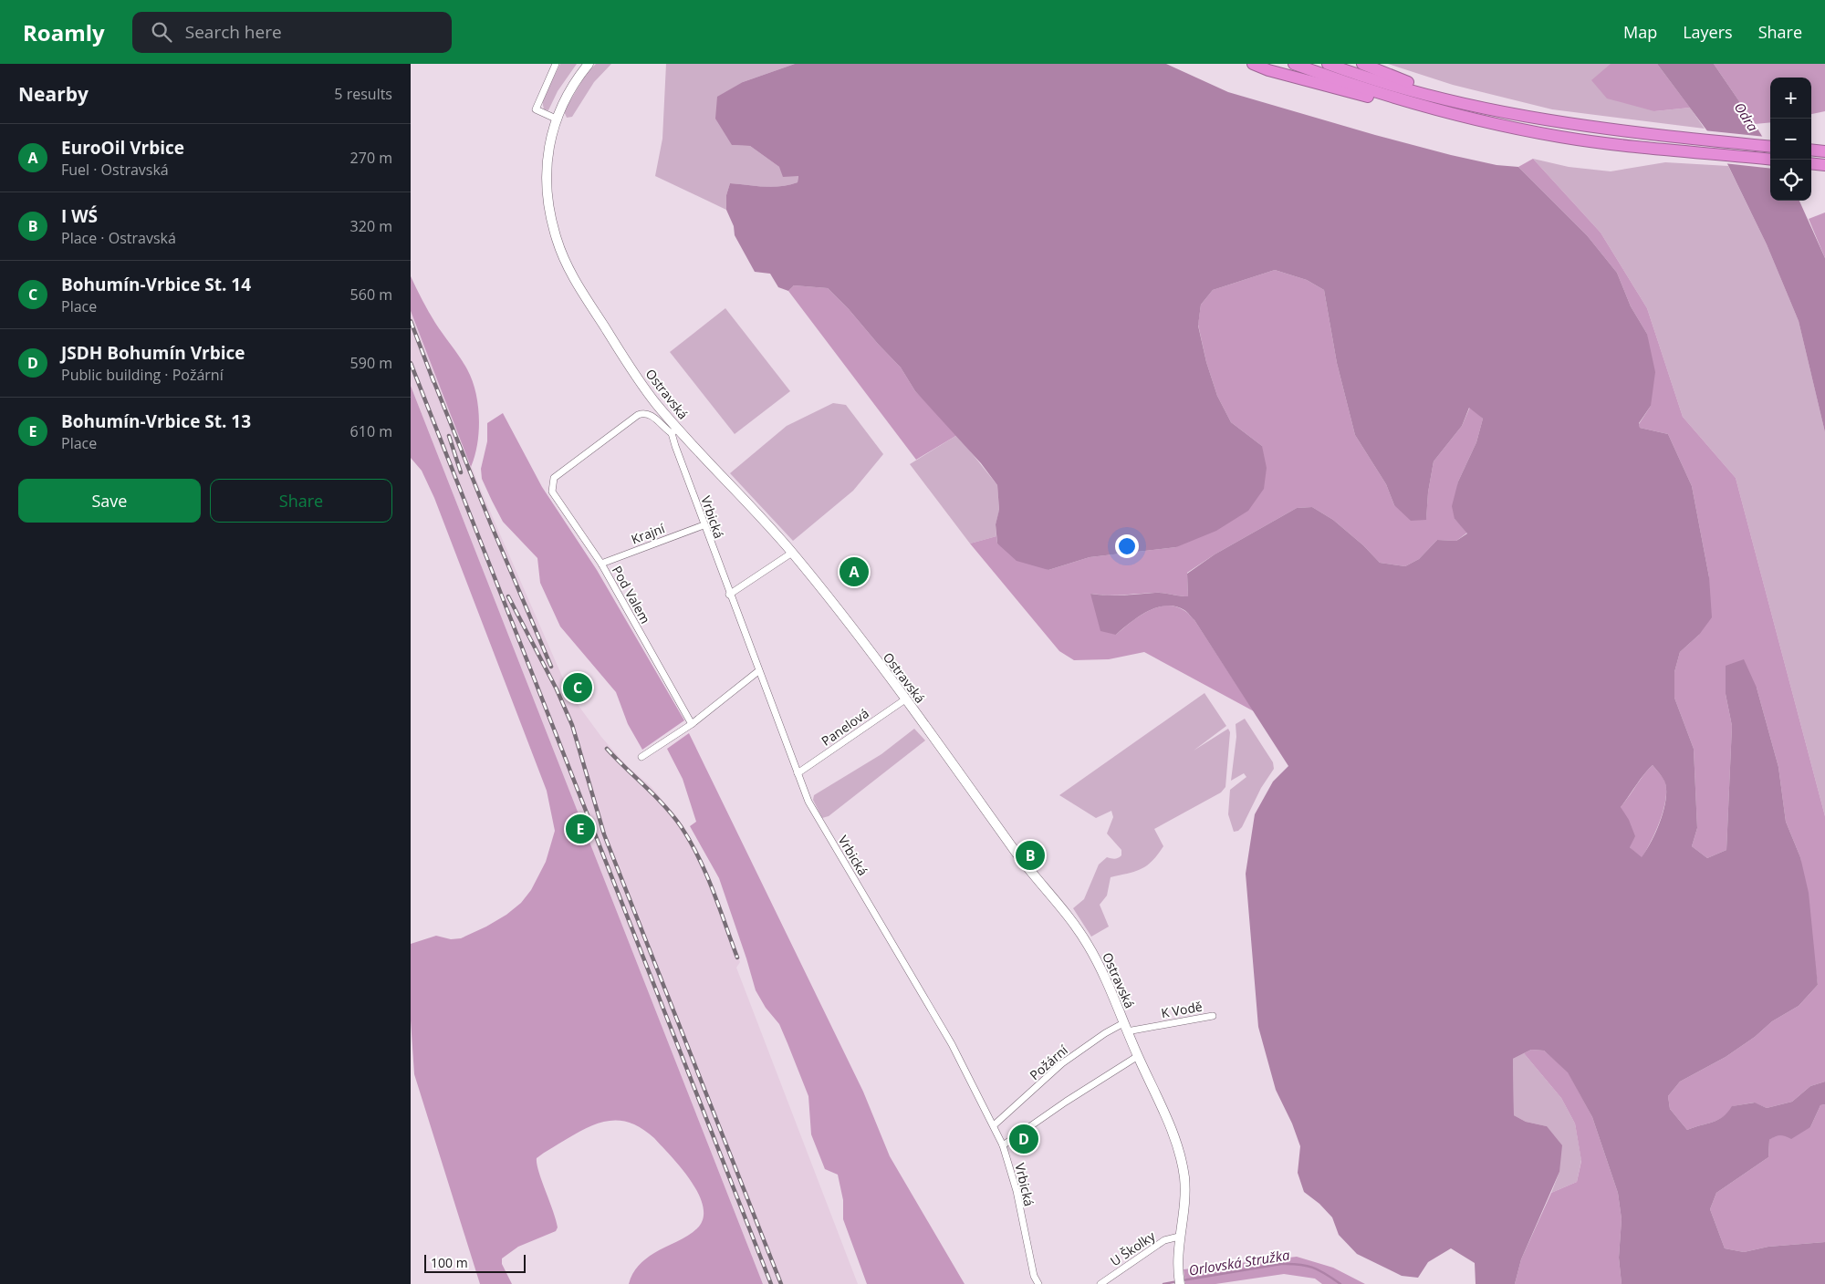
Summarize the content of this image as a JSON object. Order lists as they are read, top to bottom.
{
  "streets": {
    "main road": ["Ostravská"],
    "street": [
      "Vrbická",
      "Krajní",
      "Pod Valem",
      "Panelová",
      "K Vodě",
      "Požární",
      "U Školky"
    ]
  },
  "crossings": [
    ["Ostravská", "Vrbická"],
    ["Ostravská", "Pod Valem"],
    ["Ostravská", "Panelová"],
    ["Ostravská", "K Vodě"],
    ["Ostravská", "Požární"],
    ["Ostravská", "U Školky"],
    ["Vrbická", "Krajní"],
    ["Vrbická", "Pod Valem"],
    ["Vrbická", "Panelová"],
    ["Vrbická", "Požární"],
    ["Krajní", "Pod Valem"],
    ["K Vodě", "Požární"]
  ],
  "water": ["Odra", "Orlovská Stružka"],
  "scale_bar": "100 m",
  "page": {
    "header": "Roamly",
    "search": "Search here",
    "nav": ["Map", "Layers", "Share"],
    "heading": ["Nearby", "5 results"],
    "map_buttons": ["+", "−"],
    "list": [
      {
        "mark": "A",
        "name": "EuroOil Vrbice",
        "note": "Fuel · Ostravská",
        "value": "270 m"
      },
      {
        "mark": "B",
        "name": "I WŚ",
        "note": "Place · Ostravská",
        "value": "320 m"
      },
      {
        "mark": "C",
        "name": "Bohumín-Vrbice St. 14",
        "note": "Place",
        "value": "560 m"
      },
      {
        "mark": "D",
        "name": "JSDH Bohumín Vrbice",
        "note": "Public building · Požární",
        "value": "590 m"
      },
      {
        "mark": "E",
        "name": "Bohumín-Vrbice St. 13",
        "note": "Place",
        "value": "610 m"
      }
    ],
    "buttons": ["Save", "Share"],
    "pins": [
      "A",
      "C",
      "E",
      "B",
      "D"
    ],
    "scale": "100 m"
  }
}
